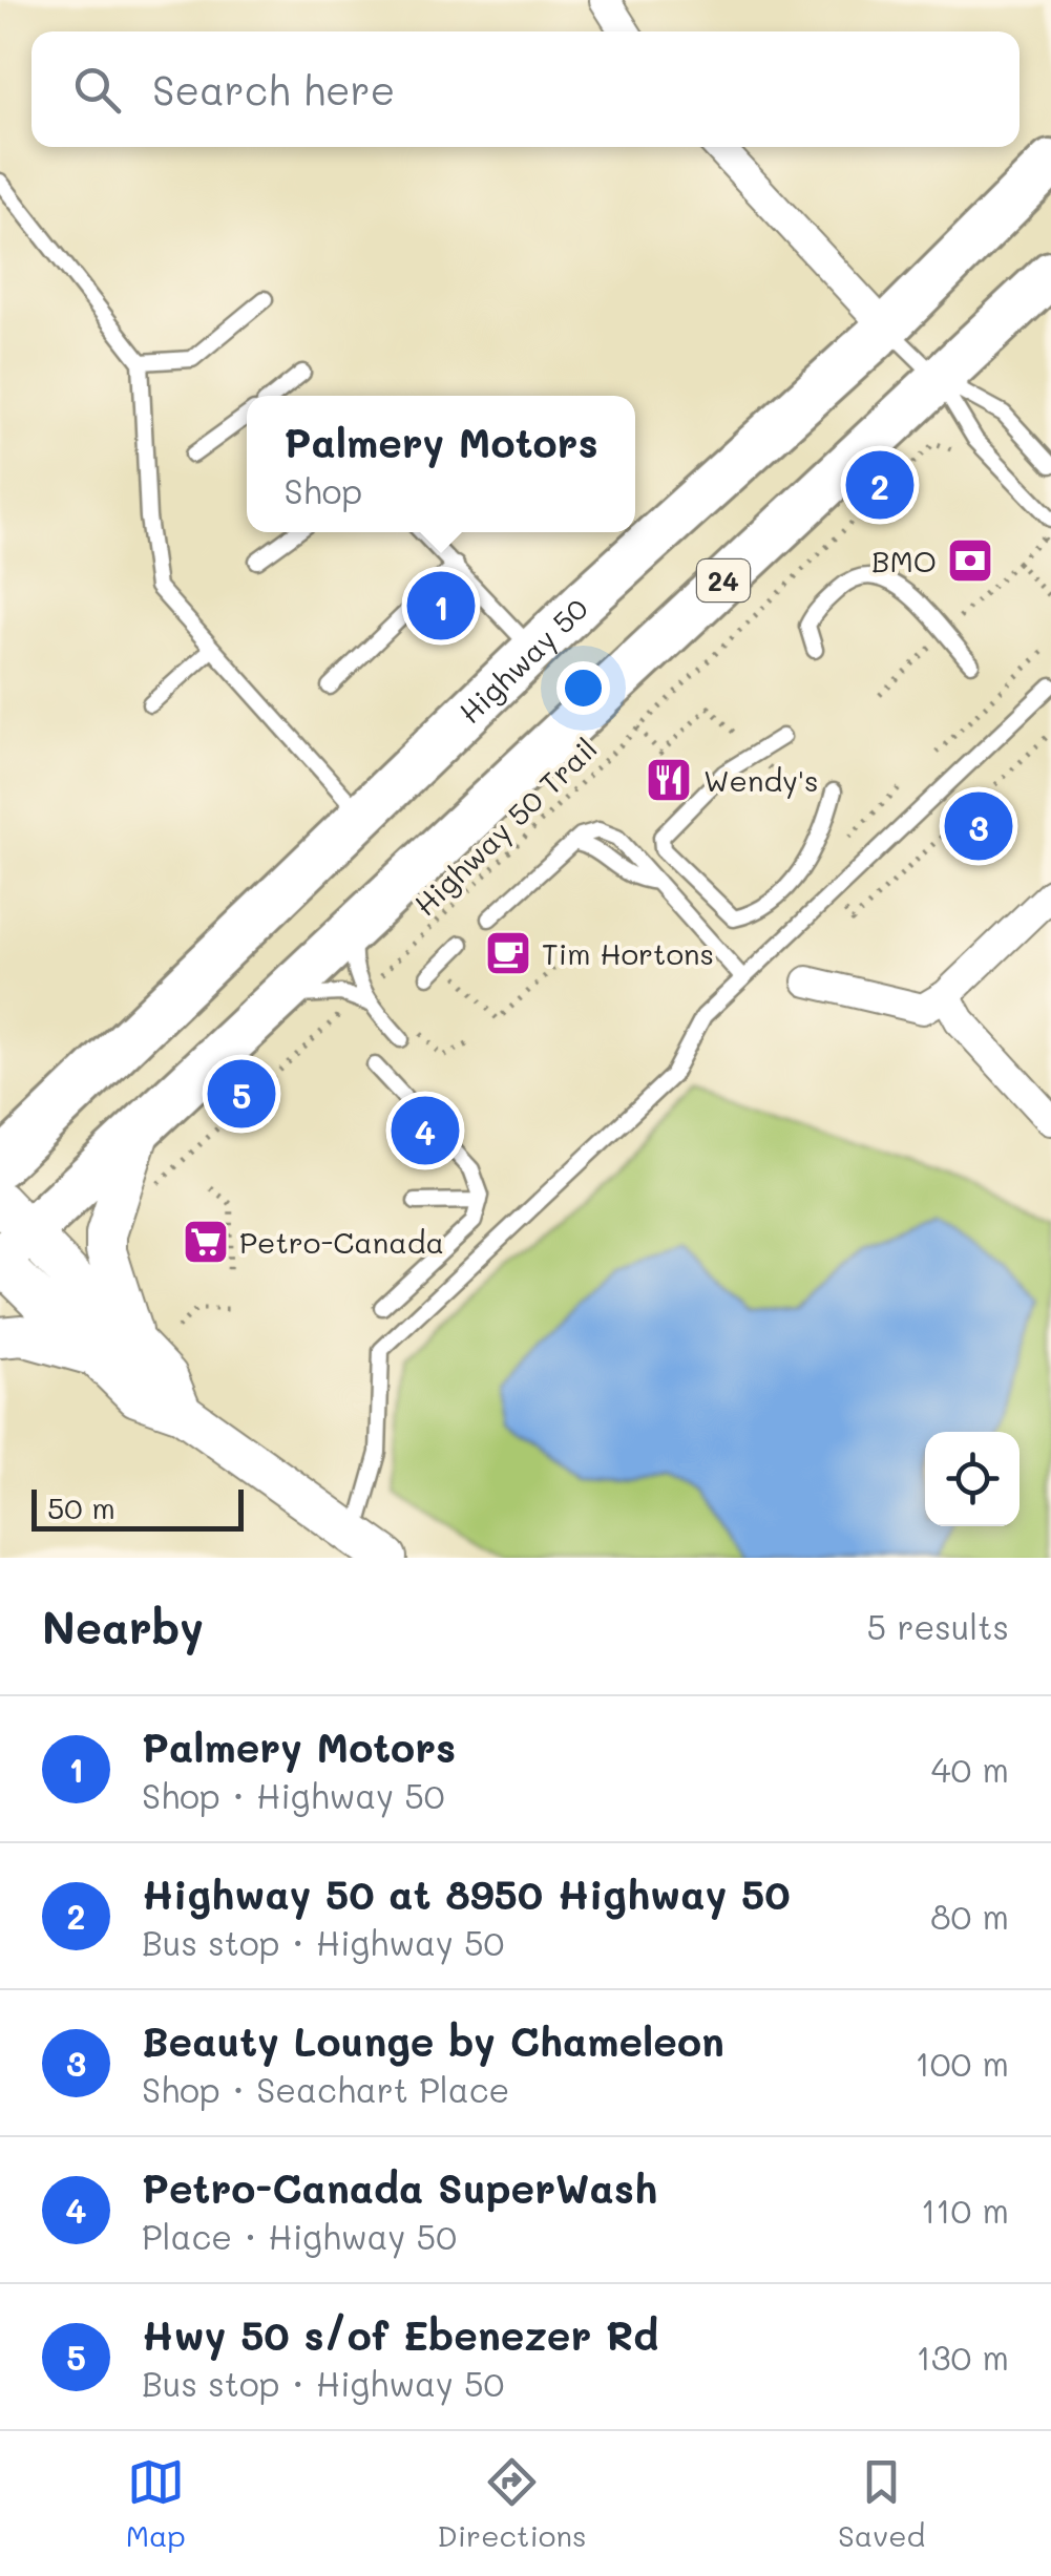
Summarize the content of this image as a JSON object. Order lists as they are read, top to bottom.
{
  "streets": {
    "main road": ["24", "Highway 50"],
    "path": ["Highway 50 Trail"]
  },
  "places": {
    "bank": ["BMO"],
    "restaurant": ["Wendy's"],
    "cafe": ["Tim Hortons"],
    "supermarket": ["Petro-Canada"]
  },
  "scale_bar": "50 m",
  "page": {
    "search": "Search here",
    "popup": ["Palmery Motors", "Shop"],
    "pins": [
      "2",
      "1",
      "3",
      "5",
      "4"
    ],
    "scale": "50 m",
    "heading": ["Nearby", "5 results"],
    "list": [
      {
        "mark": "1",
        "name": "Palmery Motors",
        "note": "Shop · Highway 50",
        "value": "40 m"
      },
      {
        "mark": "2",
        "name": "Highway 50 at 8950 Highway 50",
        "note": "Bus stop · Highway 50",
        "value": "80 m"
      },
      {
        "mark": "3",
        "name": "Beauty Lounge by Chameleon",
        "note": "Shop · Seachart Place",
        "value": "100 m"
      },
      {
        "mark": "4",
        "name": "Petro-Canada SuperWash",
        "note": "Place · Highway 50",
        "value": "110 m"
      },
      {
        "mark": "5",
        "name": "Hwy 50 s/of Ebenezer Rd",
        "note": "Bus stop · Highway 50",
        "value": "130 m"
      }
    ],
    "nav": ["Map", "Directions", "Saved"]
  }
}
